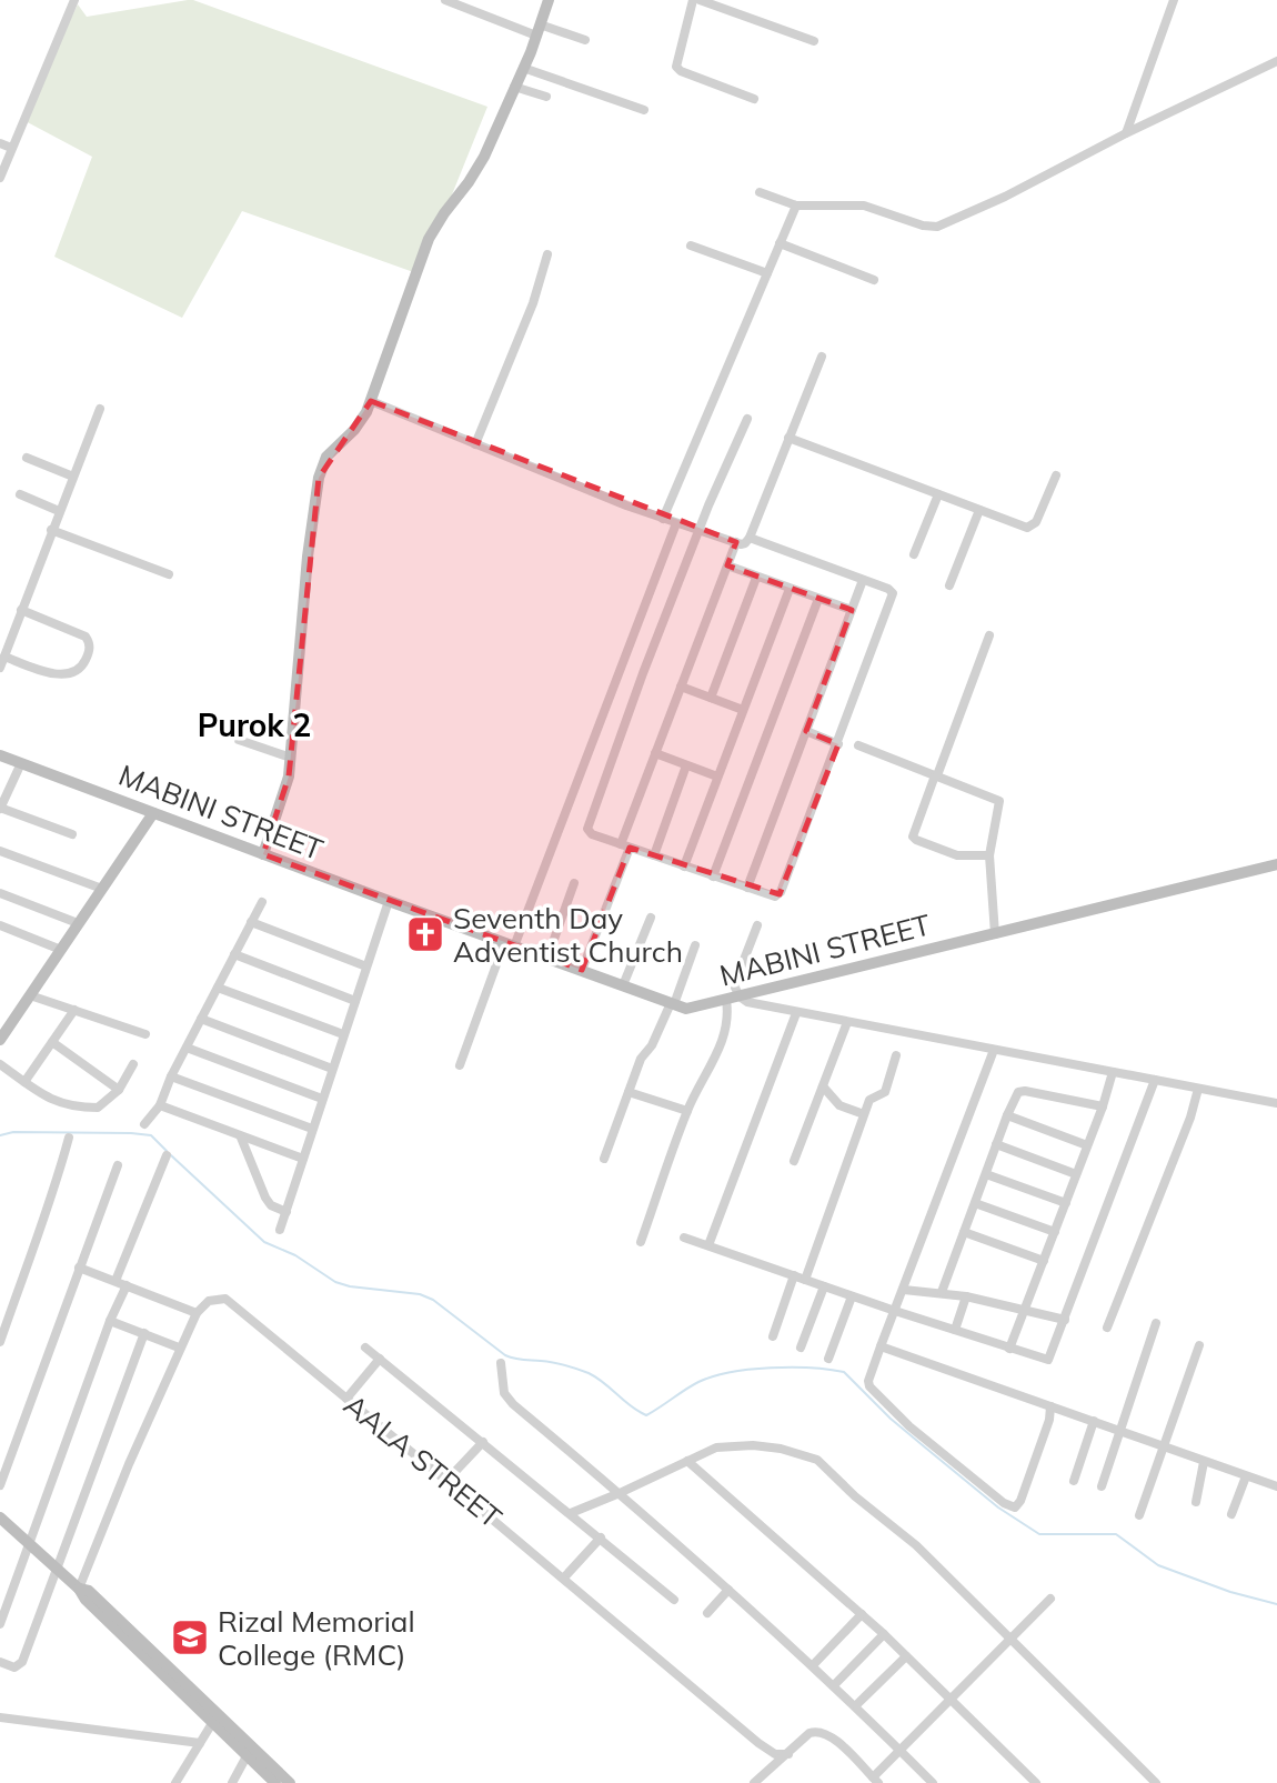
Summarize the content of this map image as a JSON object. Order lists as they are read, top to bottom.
{
  "streets": {
    "street": ["MABINI STREET", "AALA STREET"]
  },
  "districts": ["Purok 2"],
  "places": {
    "church": ["Seventh Day Adventist Church"],
    "school or university": ["Rizal Memorial College (RMC)"]
  }
}
